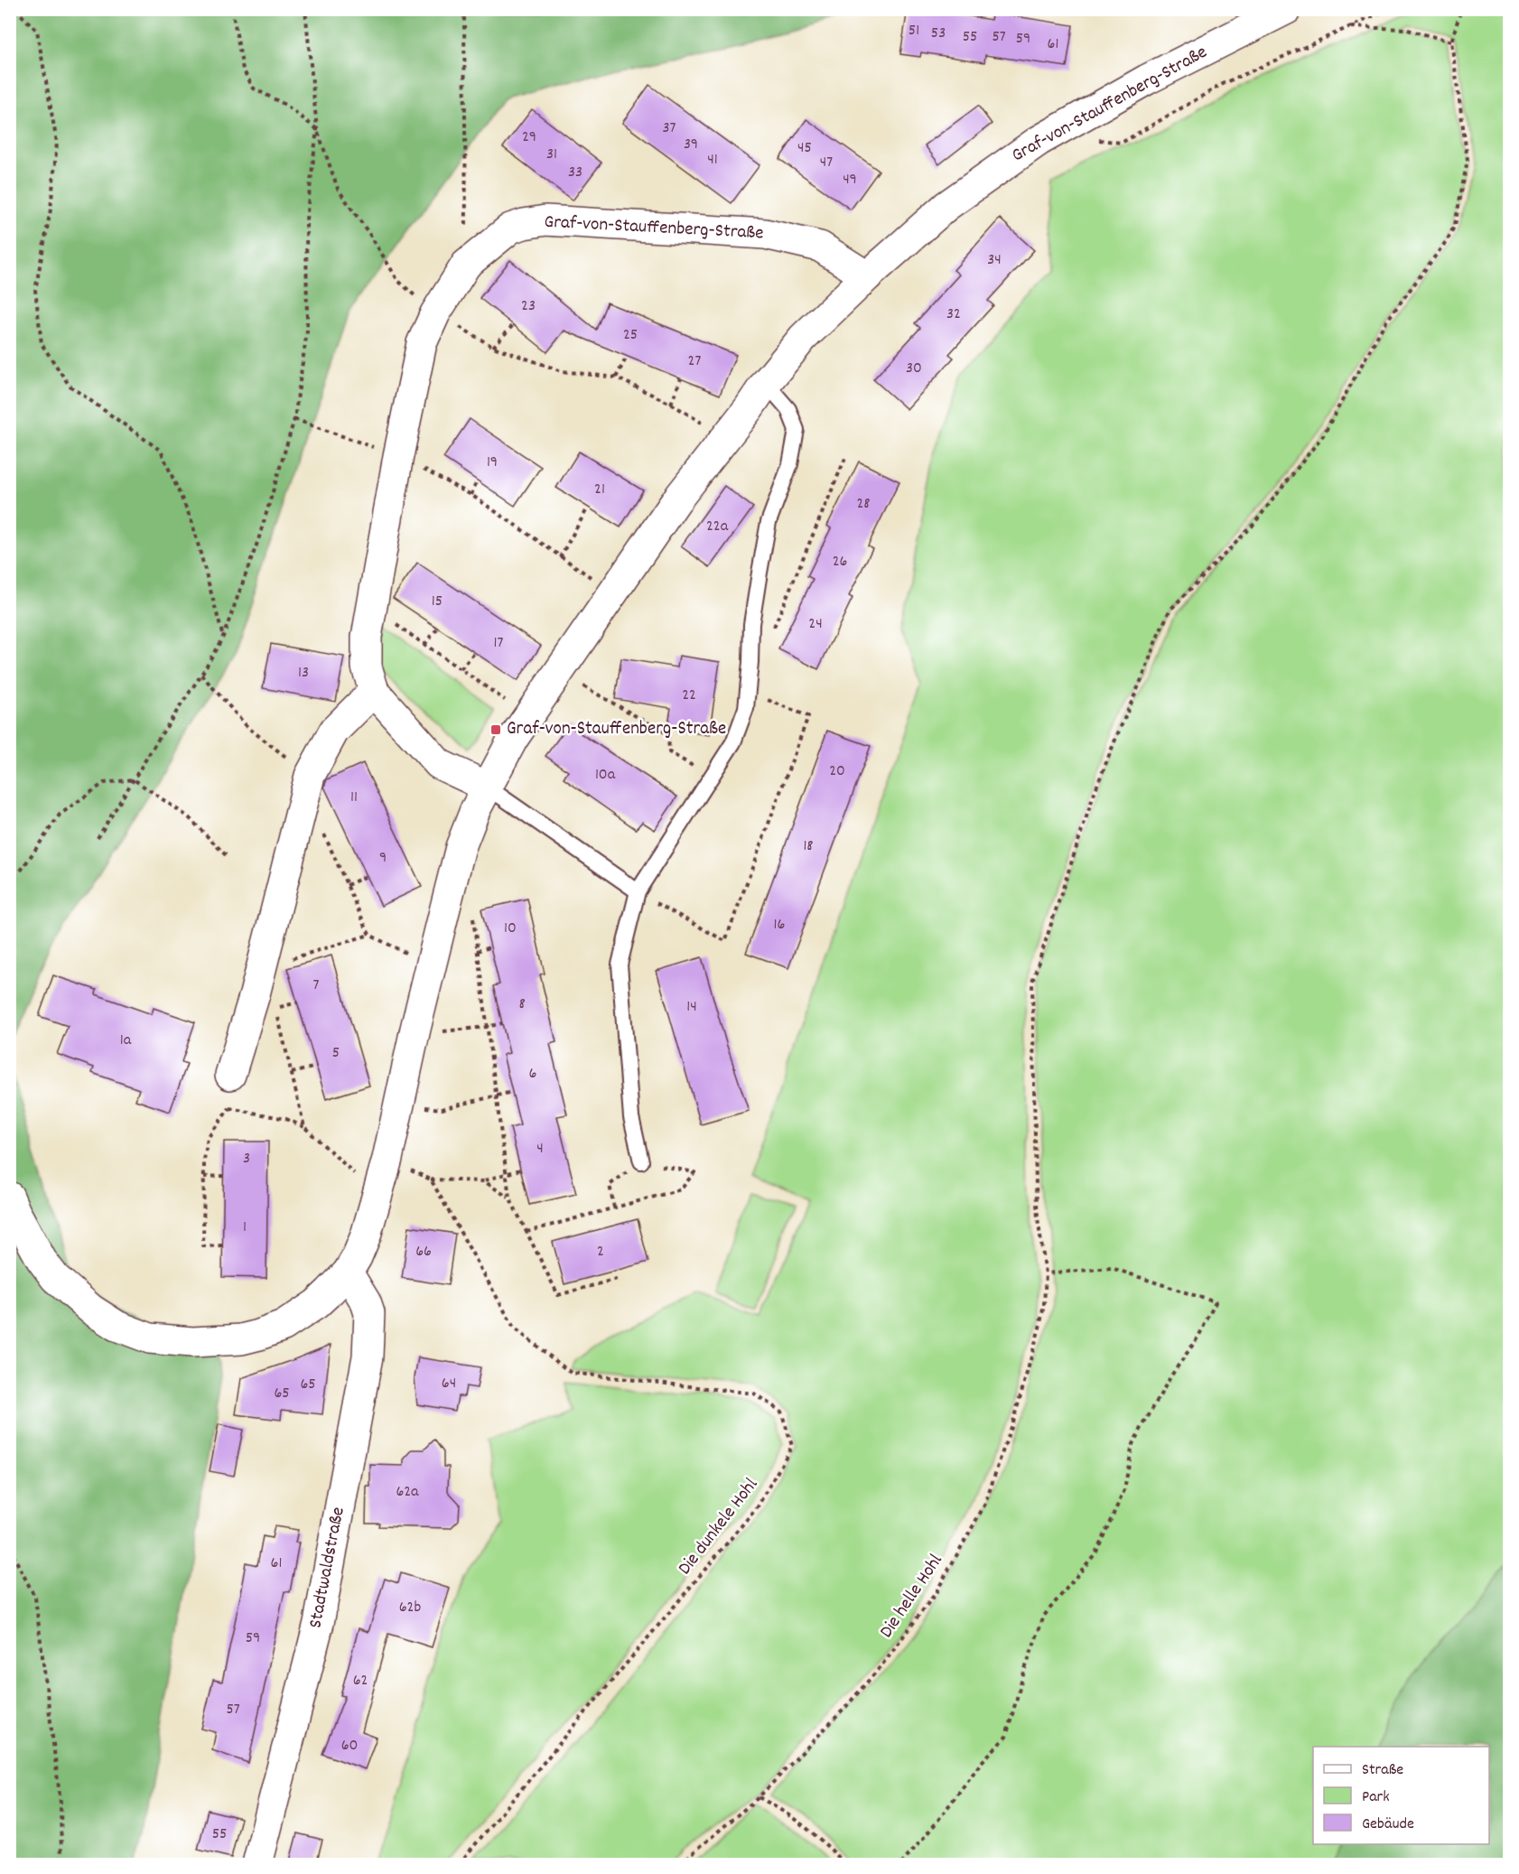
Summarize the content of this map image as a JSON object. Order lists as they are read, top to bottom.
{
  "streets": {
    "street": ["Graf-von-Stauffenberg-Straße", "Stadtwaldstraße"],
    "path": ["Die dunkele Hohl", "Die helle Hohl"]
  },
  "crossings": [
    ["Graf-von-Stauffenberg-Straße", "Stadtwaldstraße"]
  ],
  "places": {
    "transit": ["Graf-von-Stauffenberg-Straße"]
  },
  "house_numbers": [
    "51",
    "53",
    "55",
    "57",
    "59",
    "61",
    "37",
    "29",
    "39",
    "45",
    "31",
    "41",
    "47",
    "33",
    "49",
    "34",
    "23",
    "32",
    "25",
    "27",
    "30",
    "19",
    "21",
    "28",
    "22a",
    "26",
    "15",
    "24",
    "17",
    "13",
    "22",
    "20",
    "10a",
    "11",
    "18",
    "9",
    "16",
    "10",
    "7",
    "8",
    "14",
    "1a",
    "5",
    "6",
    "4",
    "3",
    "1",
    "66",
    "2",
    "64",
    "65",
    "65",
    "62a",
    "61",
    "62b",
    "59",
    "62",
    "57",
    "60",
    "55"
  ],
  "legend": ["Straße", "Park", "Gebäude"]
}
